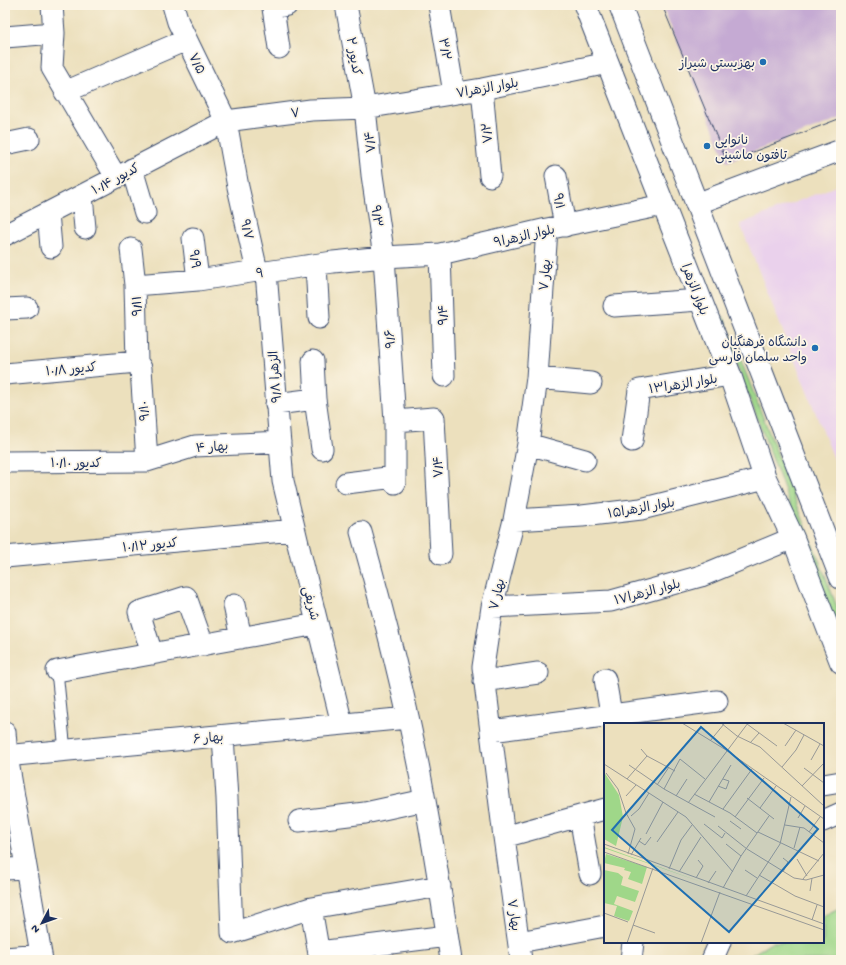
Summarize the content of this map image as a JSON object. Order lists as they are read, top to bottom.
{
  "streets": {
    "main road": ["بلوار الزهرا"],
    "street": [
      "۳/۲",
      "۲ کدیور",
      "۷/۵",
      "بلوار الزهرا۷",
      "۷",
      "۷/۲",
      "۷/۴",
      "کدیور ۱۰/۴",
      "۹/۱",
      "۹/۳",
      "۹/۷",
      "بلوار الزهرا۹",
      "۹/۹",
      "۹",
      "بهار ۷",
      "۹/۱۱",
      "۹/۴",
      "۹/۶",
      "کدیور ۱۰/۸",
      "الزهرا ۹/۸",
      "بلوار الزهرا۱۳",
      "۹/۱۰",
      "بهار ۴",
      "کدیور ۱۰/۱۰",
      "بلوار الزهرا۱۵",
      "کدیور ۱۰/۱۲",
      "بلوار الزهرا۱۷",
      "شریفی",
      "بهار ۶"
    ]
  },
  "crossings": [
    ["۳/۲", "بلوار الزهرا۷"],
    ["۲ کدیور", "بلوار الزهرا۷"],
    ["۲ کدیور", "۷"],
    ["۲ کدیور", "۷/۴"],
    ["۷/۵", "۷"],
    ["۷/۵", "کدیور ۱۰/۴"],
    ["۷/۵", "۹/۷"],
    ["بلوار الزهرا۷", "۷"],
    ["بلوار الزهرا۷", "۷/۲"],
    ["بلوار الزهرا۷", "۷/۴"],
    ["بلوار الزهرا۷", "بلوار الزهرا"],
    ["۷", "۷/۴"],
    ["۷", "کدیور ۱۰/۴"],
    ["۷/۴", "۹/۳"],
    ["۷/۴", "۹/۶"],
    ["۹/۱", "بلوار الزهرا۹"],
    ["۹/۱", "بهار ۷"],
    ["۹/۳", "بلوار الزهرا۹"],
    ["۹/۳", "۹"],
    ["۹/۳", "۹/۶"],
    ["۹/۷", "۹"],
    ["۹/۷", "الزهرا ۹/۸"],
    ["بلوار الزهرا۹", "۹"],
    ["بلوار الزهرا۹", "بهار ۷"],
    ["بلوار الزهرا۹", "بلوار الزهرا"],
    ["بلوار الزهرا۹", "۹/۴"],
    ["بلوار الزهرا۹", "۹/۶"],
    ["۹/۹", "۹"],
    ["۹", "۹/۱۱"],
    ["۹", "۹/۶"],
    ["۹", "الزهرا ۹/۸"],
    ["بهار ۷", "بلوار الزهرا۱۵"],
    ["بهار ۷", "بلوار الزهرا۱۷"],
    ["بلوار الزهرا", "بلوار الزهرا۱۳"],
    ["بلوار الزهرا", "بلوار الزهرا۱۵"],
    ["بلوار الزهرا", "بلوار الزهرا۱۷"],
    ["۹/۱۱", "کدیور ۱۰/۸"],
    ["۹/۱۱", "۹/۱۰"],
    ["کدیور ۱۰/۸", "۹/۱۰"],
    ["الزهرا ۹/۸", "بهار ۴"],
    ["الزهرا ۹/۸", "شریفی"],
    ["۹/۱۰", "بهار ۴"],
    ["۹/۱۰", "کدیور ۱۰/۱۰"],
    ["بهار ۴", "کدیور ۱۰/۱۰"],
    ["کدیور ۱۰/۱۲", "شریفی"],
    ["شریفی", "بهار ۶"]
  ],
  "places": ["بهزیستی شیراز", "نانوایی تافتون ماشینی", "دانشگاه فرهنگیان واحد سلمان فارسی"],
  "north": "bottom left"
}
